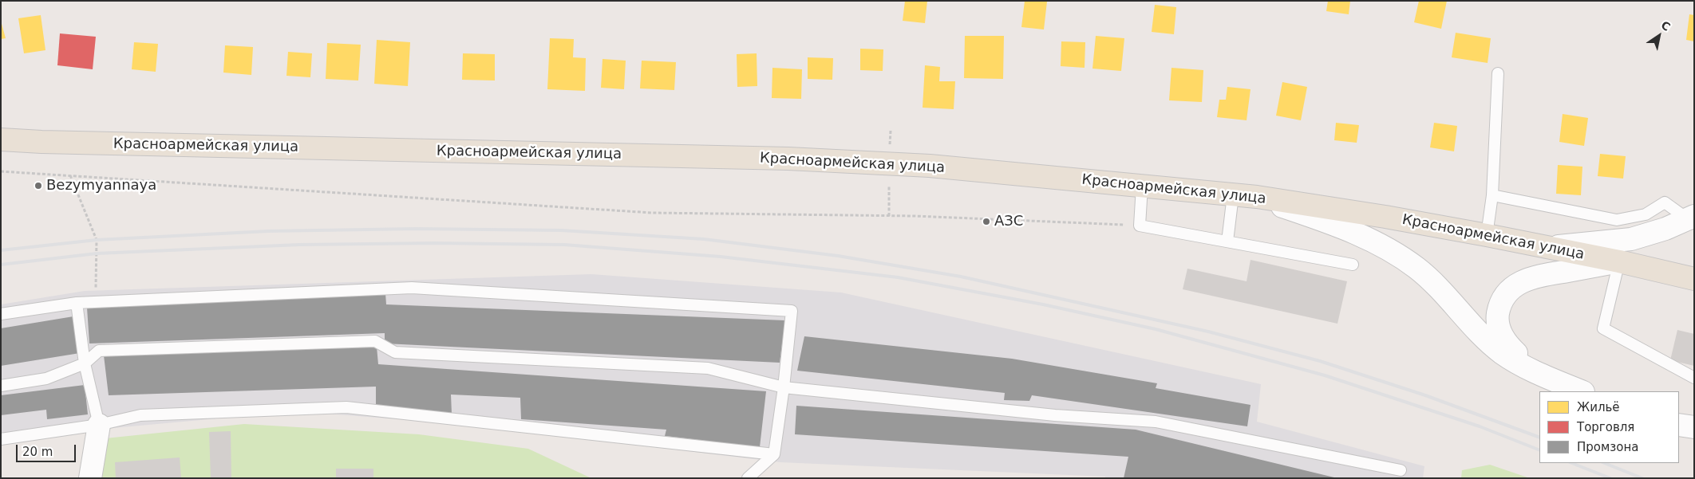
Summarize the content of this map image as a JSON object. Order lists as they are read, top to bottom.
{
  "streets": {
    "main road": ["Красноармейская улица"]
  },
  "places": ["Bezymyannaya", "АЗС"],
  "legend": ["Жильё", "Торговля", "Промзона"],
  "scale_bar": "20 m",
  "north": "top right"
}
